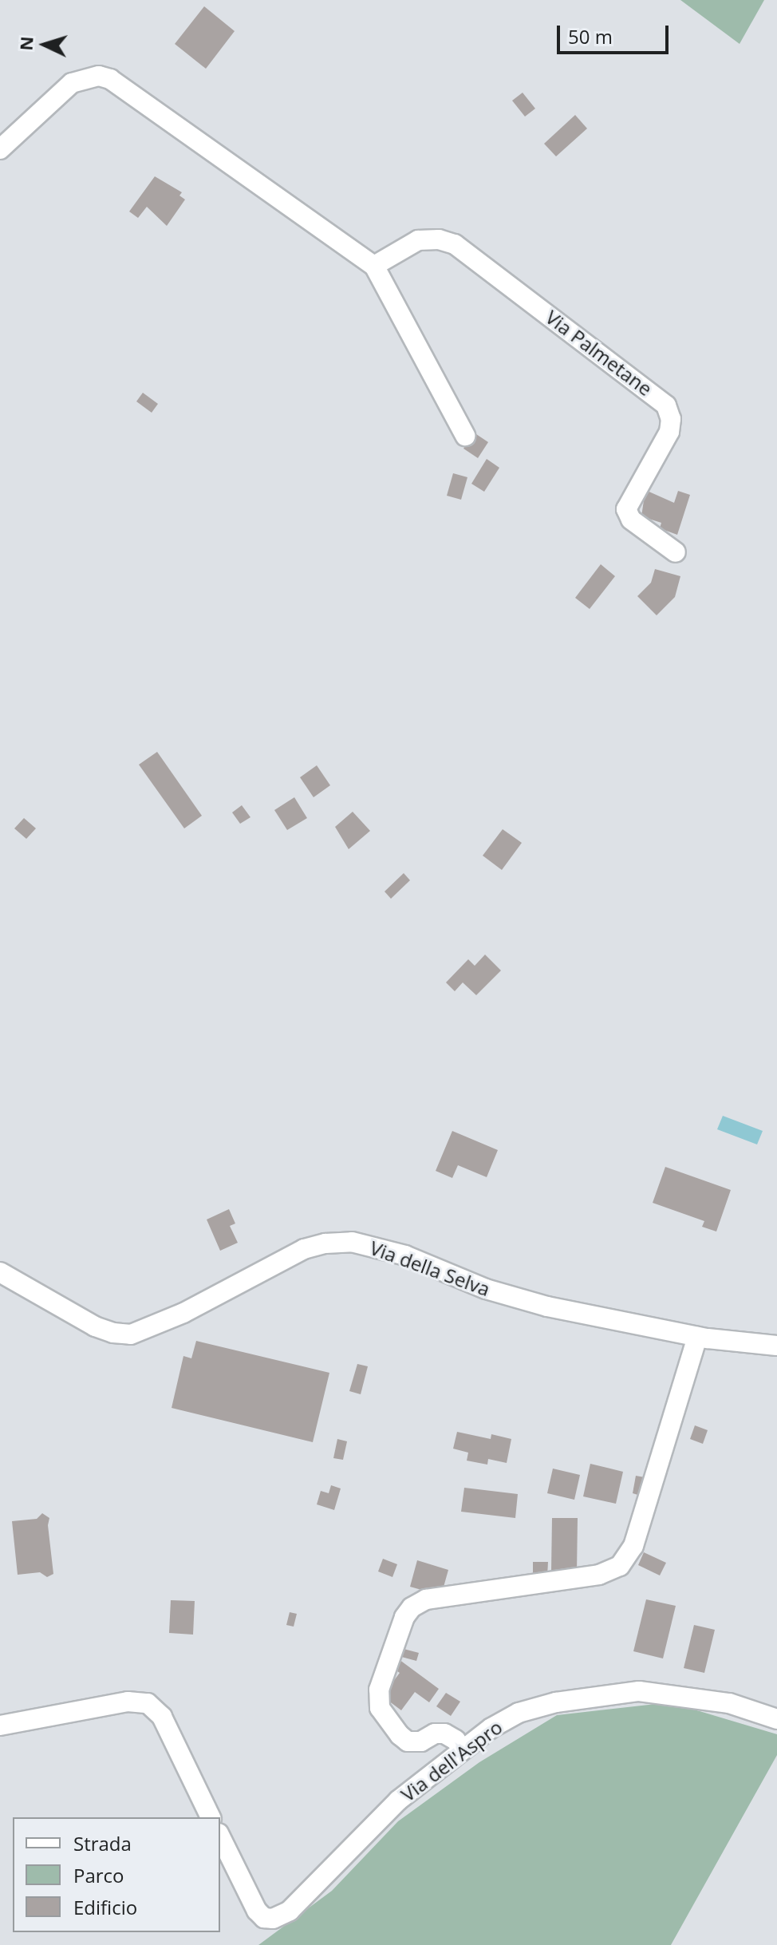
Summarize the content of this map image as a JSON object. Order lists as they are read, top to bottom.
{
  "streets": {
    "street": ["Via Palmetane", "Via della Selva", "Via dell'Aspro"]
  },
  "legend": ["Strada", "Parco", "Edificio"],
  "scale_bar": "50 m",
  "north": "left"
}
